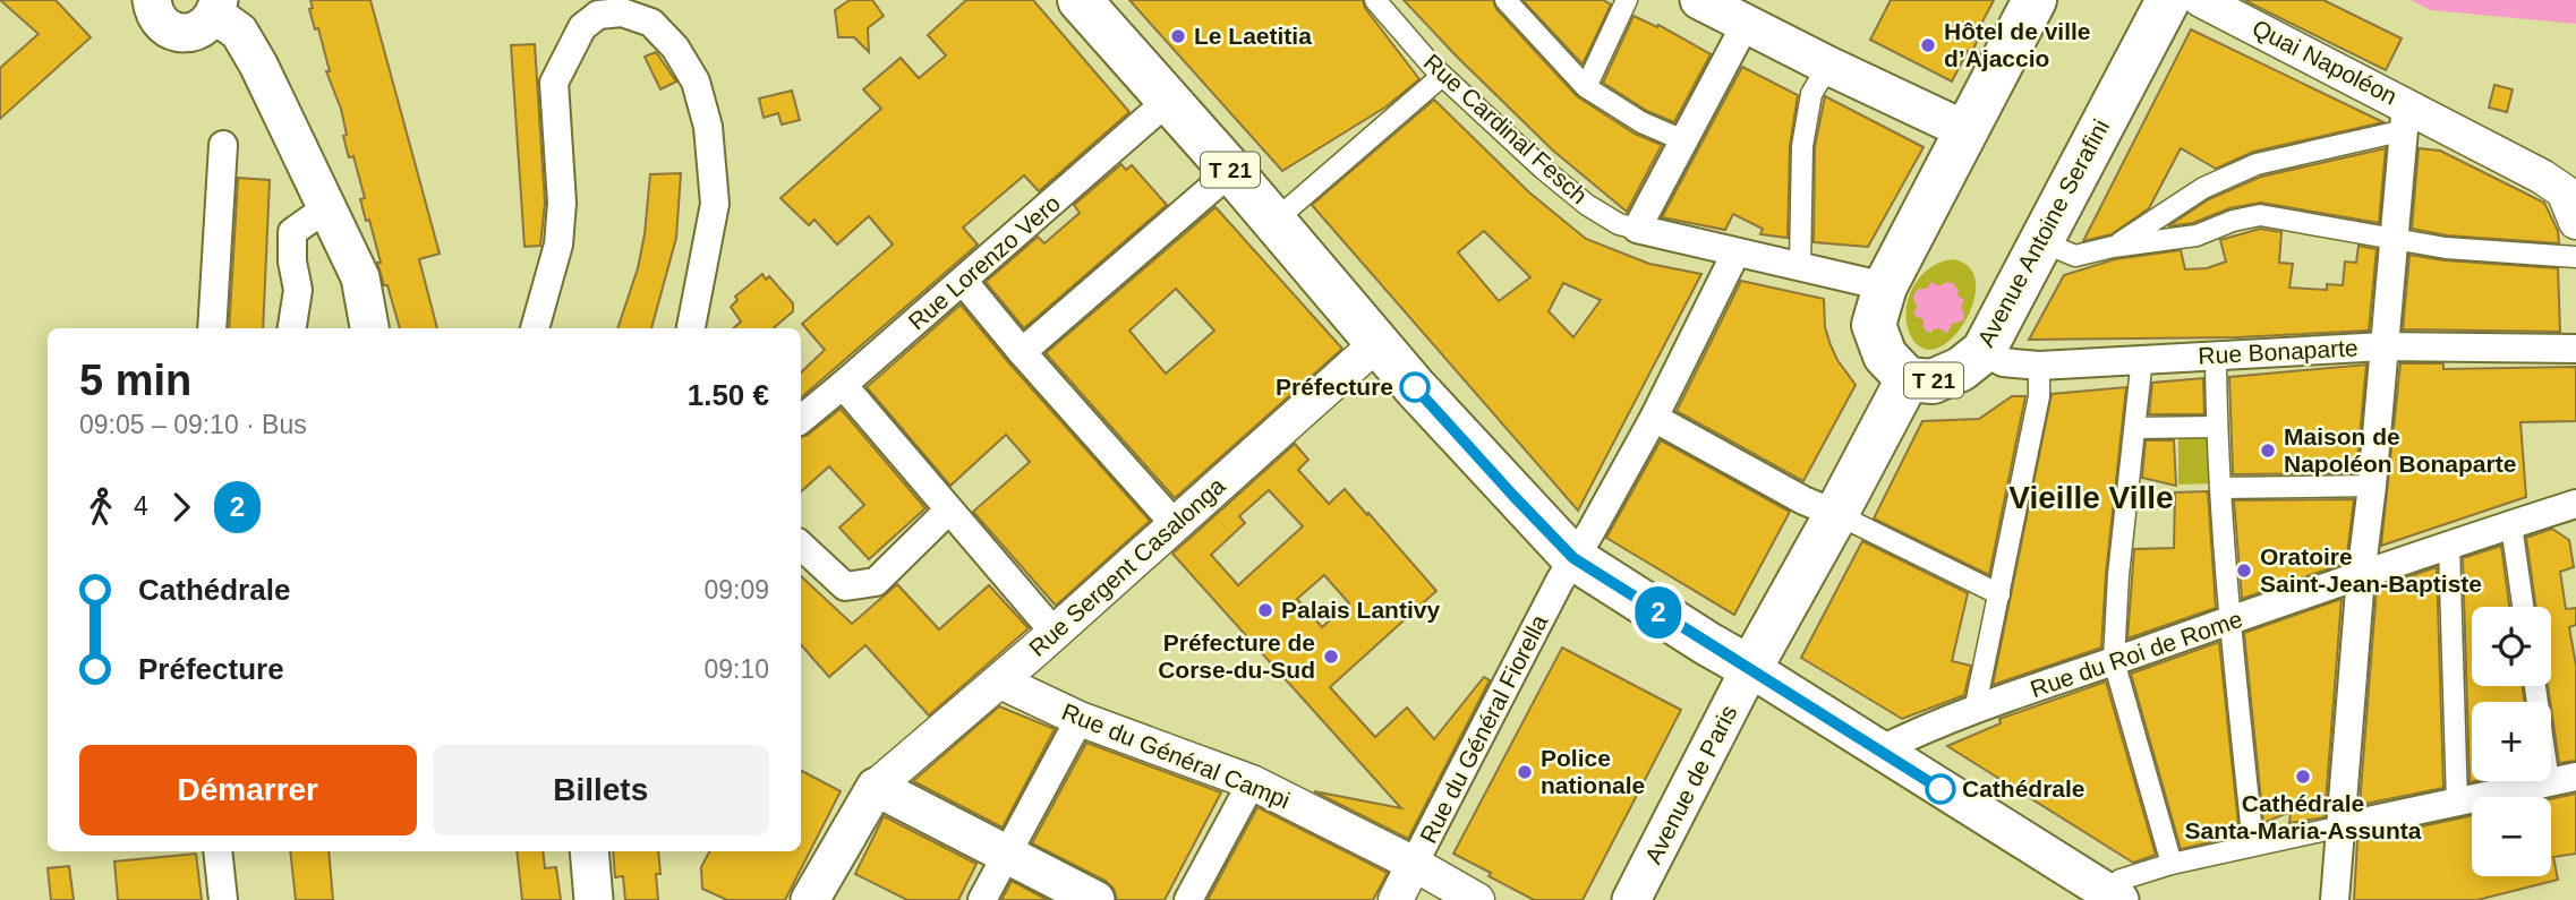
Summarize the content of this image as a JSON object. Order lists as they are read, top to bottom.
{
  "streets": {
    "main road": ["T 21", "Avenue Antoine Serafini", "Avenue de Paris"],
    "street": [
      "Quai Napoléon",
      "Rue Cardinal Fesch",
      "Rue Lorenzo Vero",
      "Rue Bonaparte",
      "Rue Sergent Casalonga",
      "Rue du Roi de Rome",
      "Rue du Général Fiorella",
      "Rue du Général Campi"
    ]
  },
  "crossings": [
    ["Rue Cardinal Fesch", "T 21"],
    ["Rue Cardinal Fesch", "Rue du Général Fiorella"],
    ["T 21", "Avenue Antoine Serafini"],
    ["T 21", "Rue Lorenzo Vero"],
    ["T 21", "Rue Sergent Casalonga"],
    ["T 21", "Rue du Général Fiorella"],
    ["T 21", "Avenue de Paris"],
    ["Avenue Antoine Serafini", "Rue Bonaparte"],
    ["Rue Sergent Casalonga", "Rue du Général Campi"],
    ["Rue du Général Fiorella", "Rue du Général Campi"]
  ],
  "districts": ["Vieille Ville"],
  "places": [
    "Le Laetitia",
    "Hôtel de ville d’Ajaccio",
    "Préfecture",
    "Maison de Napoléon Bonaparte",
    "Oratoire Saint-Jean-Baptiste",
    "Palais Lantivy",
    "Préfecture de Corse-du-Sud",
    "Police nationale",
    "Cathédrale Santa-Maria-Assunta",
    "Cathédrale"
  ],
  "lines": ["bus line 2"],
  "page": {
    "on_map": "2",
    "heading": ["5 min", "09:05 – 09:10 · Bus", "1.50 €"],
    "legs": ["4", "2"],
    "list": [
      {
        "name": "Cathédrale",
        "value": "09:09"
      },
      {
        "name": "Préfecture",
        "value": "09:10"
      }
    ],
    "map_buttons": ["+", "−"],
    "buttons": ["Démarrer", "Billets"]
  }
}
